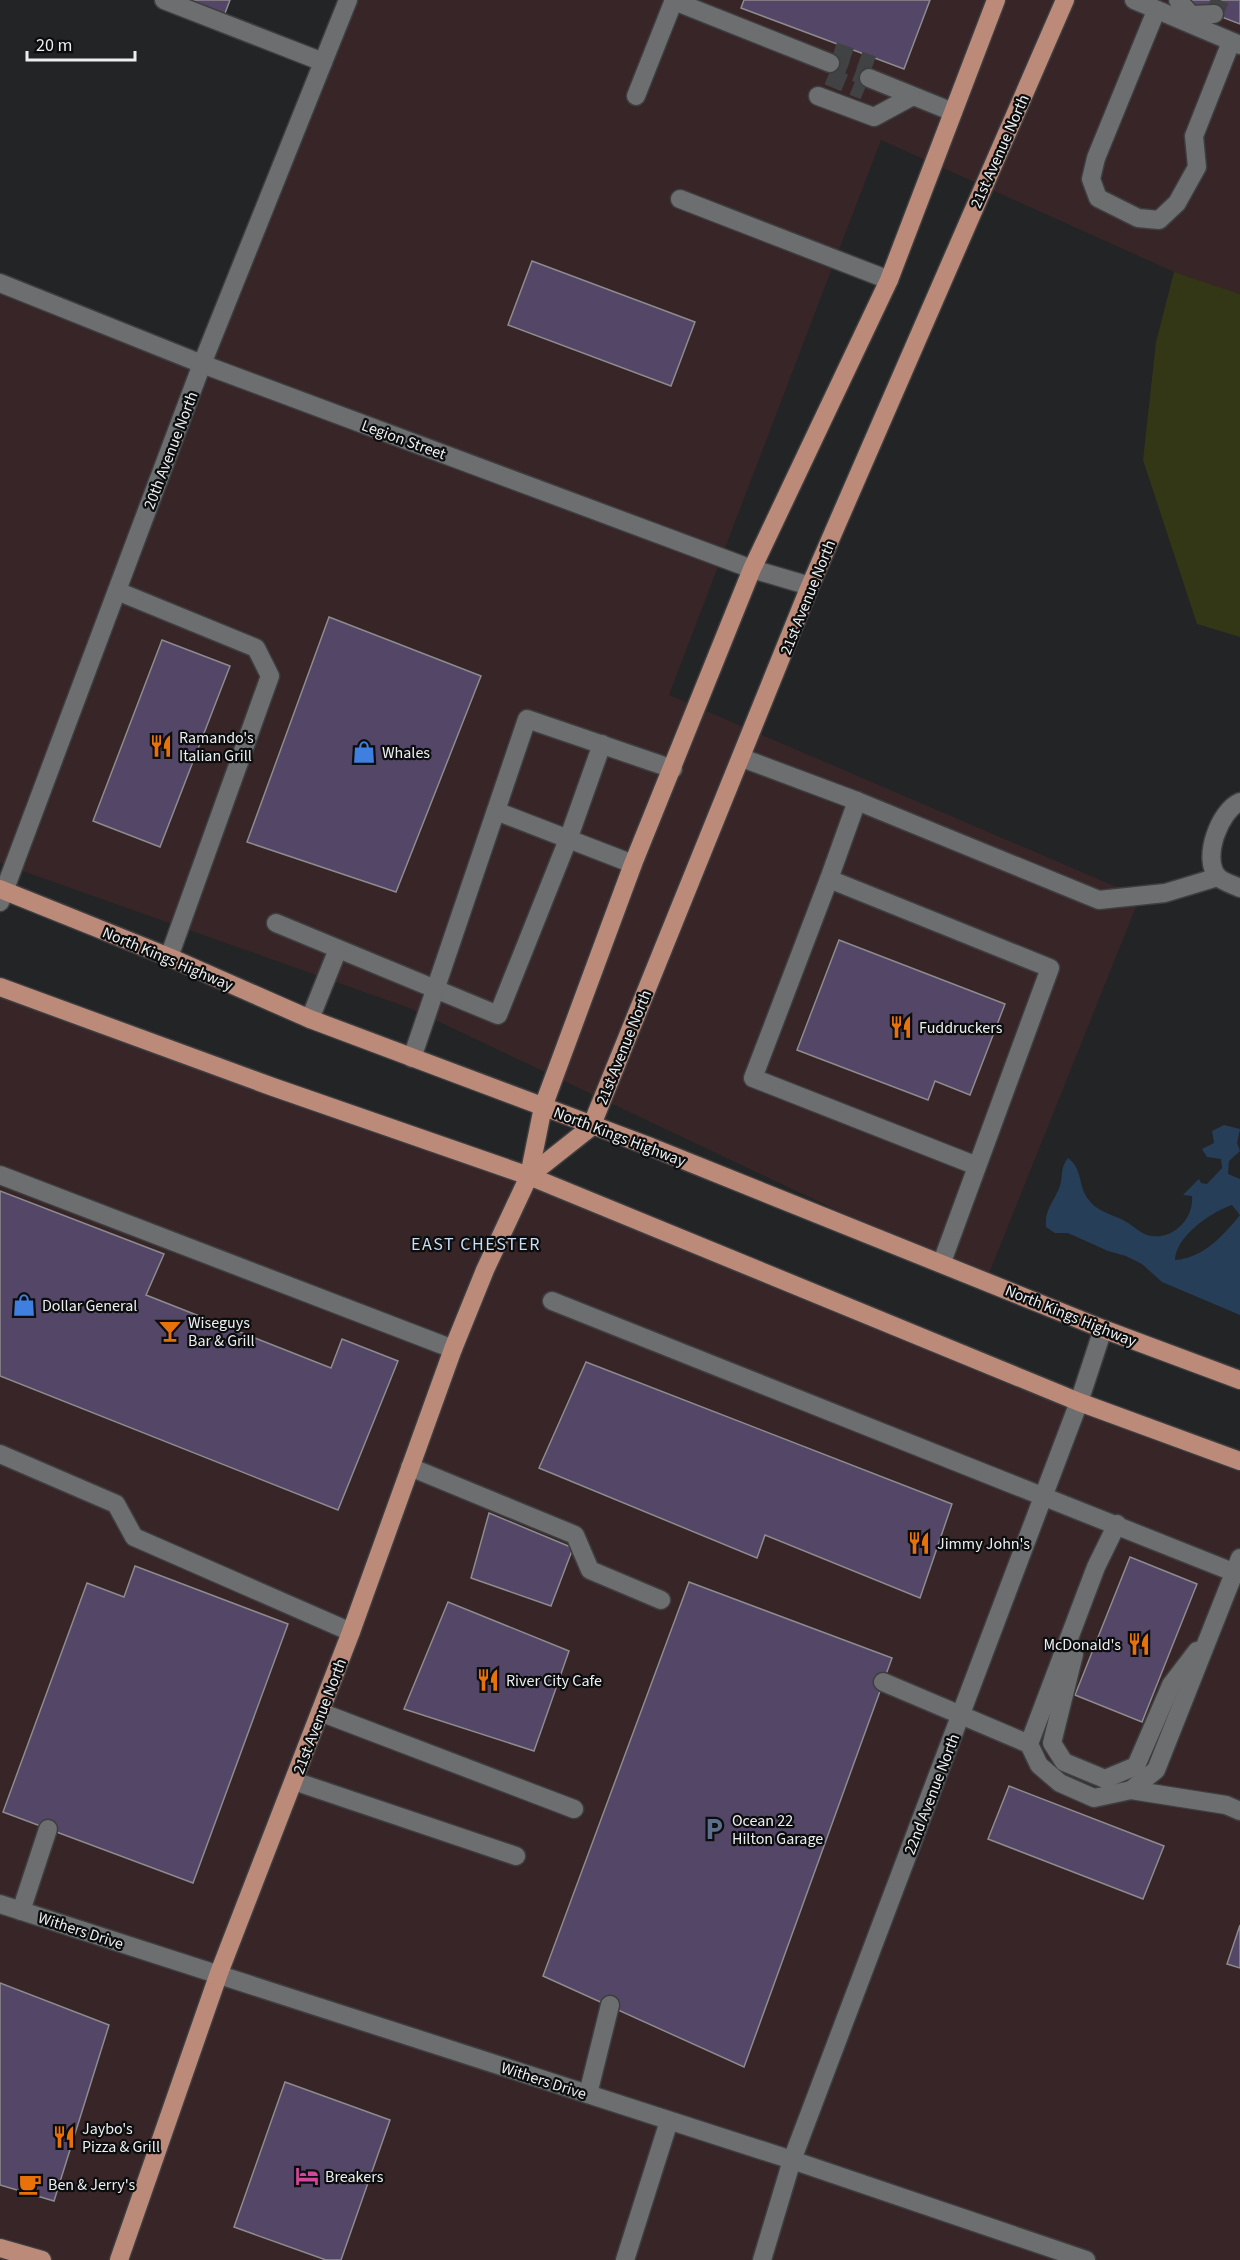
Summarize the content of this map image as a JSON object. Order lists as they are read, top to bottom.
{
  "streets": {
    "main road": ["21st Avenue North", "North Kings Highway"],
    "street": [
      "Legion Street",
      "20th Avenue North",
      "22nd Avenue North",
      "Withers Drive"
    ]
  },
  "crossings": [
    ["21st Avenue North", "Legion Street"],
    ["21st Avenue North", "North Kings Highway"],
    ["21st Avenue North", "Withers Drive"],
    ["Legion Street", "20th Avenue North"],
    ["20th Avenue North", "North Kings Highway"],
    ["North Kings Highway", "22nd Avenue North"],
    ["22nd Avenue North", "Withers Drive"]
  ],
  "districts": ["EAST CHESTER"],
  "places": {
    "restaurant": [
      "Ramando's Italian Grill",
      "Fuddruckers",
      "Jimmy John's",
      "McDonald's",
      "River City Cafe",
      "Jaybo's Pizza & Grill"
    ],
    "shop": ["Whales", "Dollar General"],
    "bar": ["Wiseguys Bar & Grill"],
    "parking": ["Ocean 22 Hilton Garage"],
    "hotel": ["Breakers"],
    "cafe": ["Ben & Jerry's"]
  },
  "scale_bar": "20 m"
}
